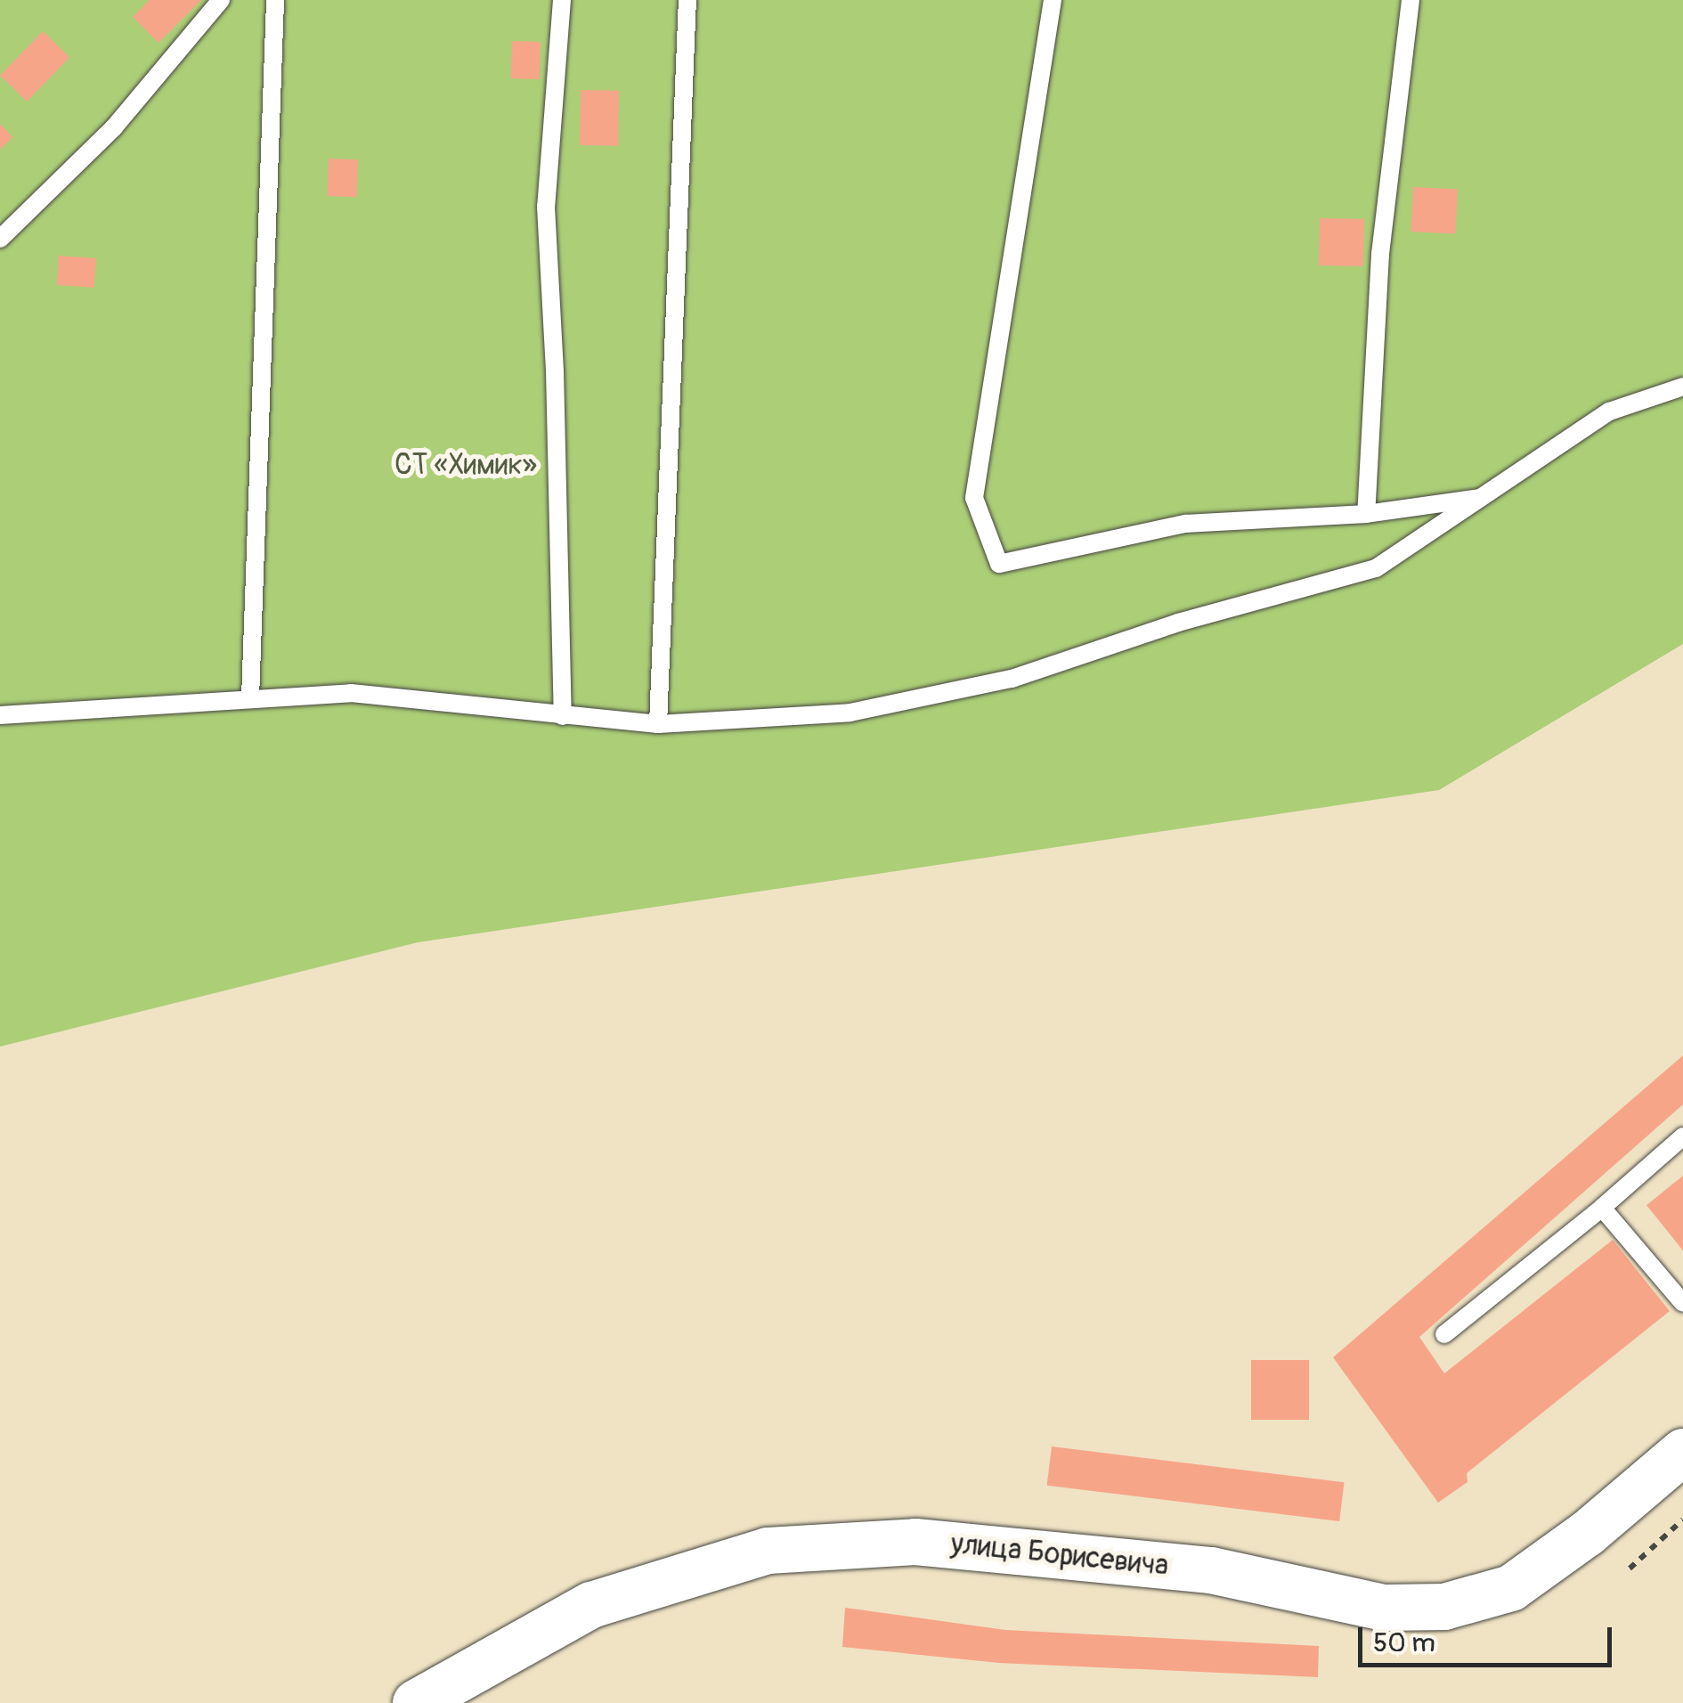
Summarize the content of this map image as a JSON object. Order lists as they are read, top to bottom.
{
  "streets": {
    "street": ["улица Борисевича"]
  },
  "parks": ["СТ «Химик»"],
  "scale_bar": "50 m"
}
